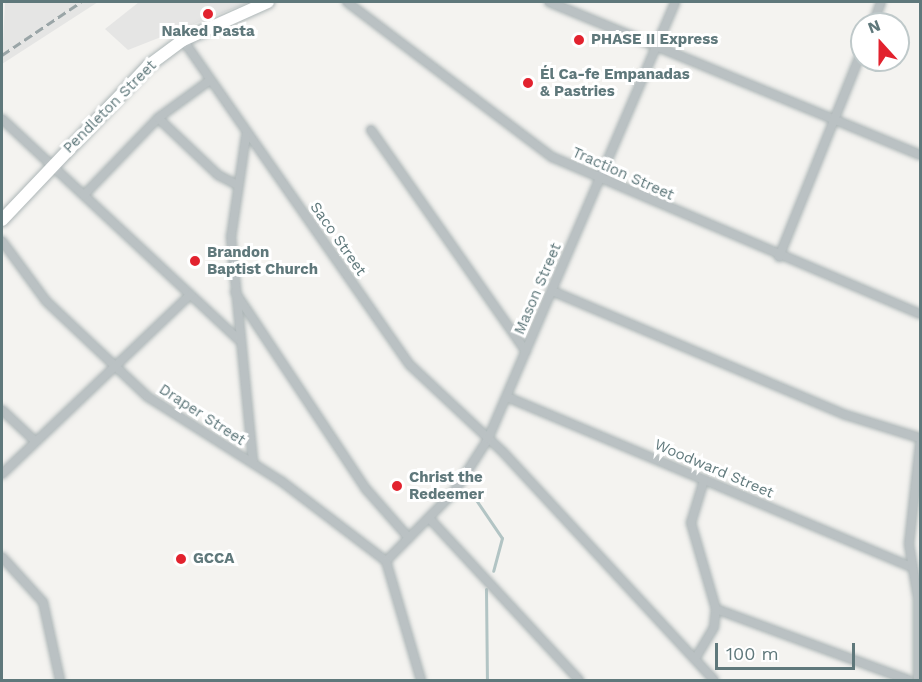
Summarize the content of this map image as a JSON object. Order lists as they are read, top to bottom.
{
  "streets": {
    "main road": ["Pendleton Street"],
    "street": [
      "Traction Street",
      "Saco Street",
      "Mason Street",
      "Draper Street",
      "Woodward Street"
    ]
  },
  "crossings": [
    ["Pendleton Street", "Saco Street"],
    ["Traction Street", "Mason Street"],
    ["Saco Street", "Mason Street"],
    ["Mason Street", "Draper Street"],
    ["Mason Street", "Woodward Street"]
  ],
  "places": [
    "Naked Pasta",
    "PHASE II Express",
    "Él Ca-fe Empanadas & Pastries",
    "Brandon Baptist Church",
    "Christ the Redeemer",
    "GCCA"
  ],
  "scale_bar": "100 m",
  "north": "top"
}
